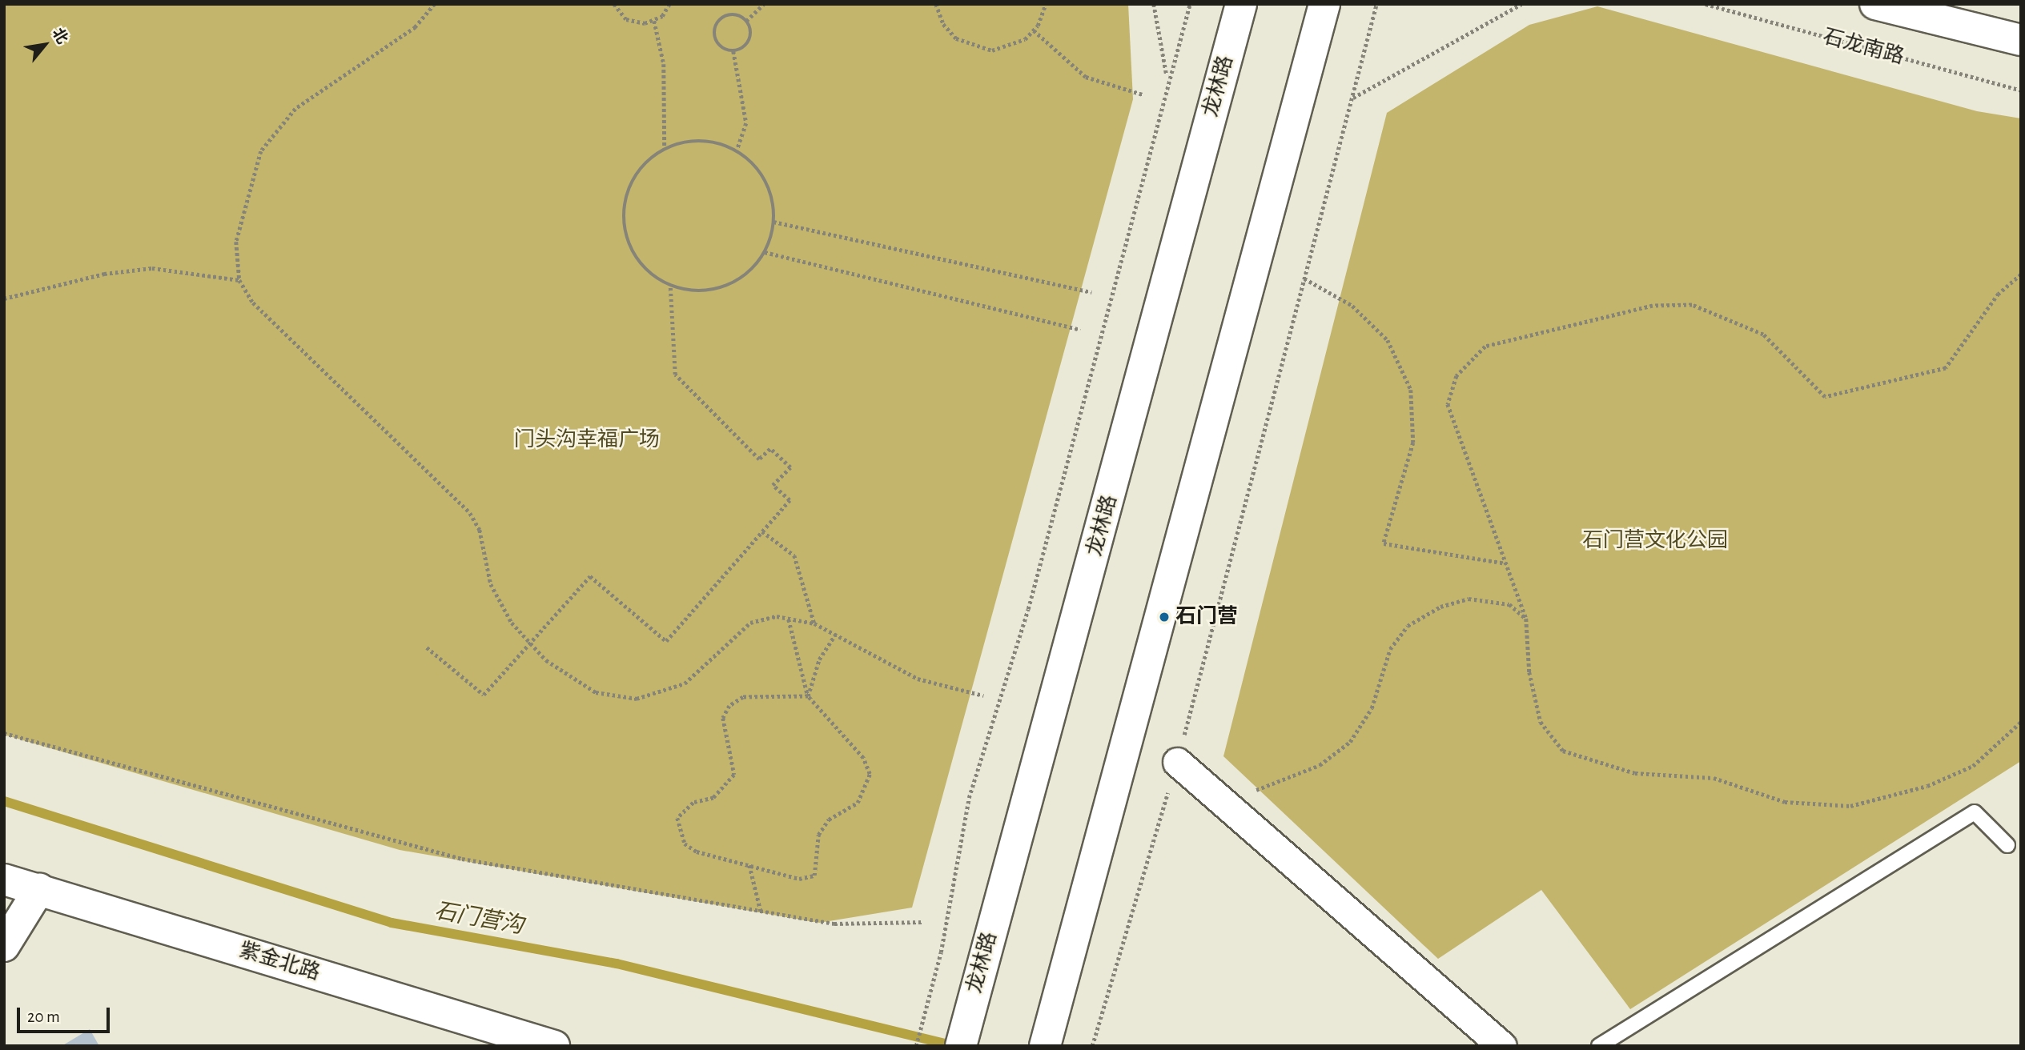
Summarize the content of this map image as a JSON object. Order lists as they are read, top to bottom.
{
  "streets": {
    "main road": ["龙林路", "紫金北路"],
    "path": ["石龙南路"]
  },
  "water": ["石门营沟"],
  "parks": ["门头沟幸福广场", "石门营文化公园"],
  "places": ["石门营"],
  "scale_bar": "20 m",
  "north": "top right"
}
